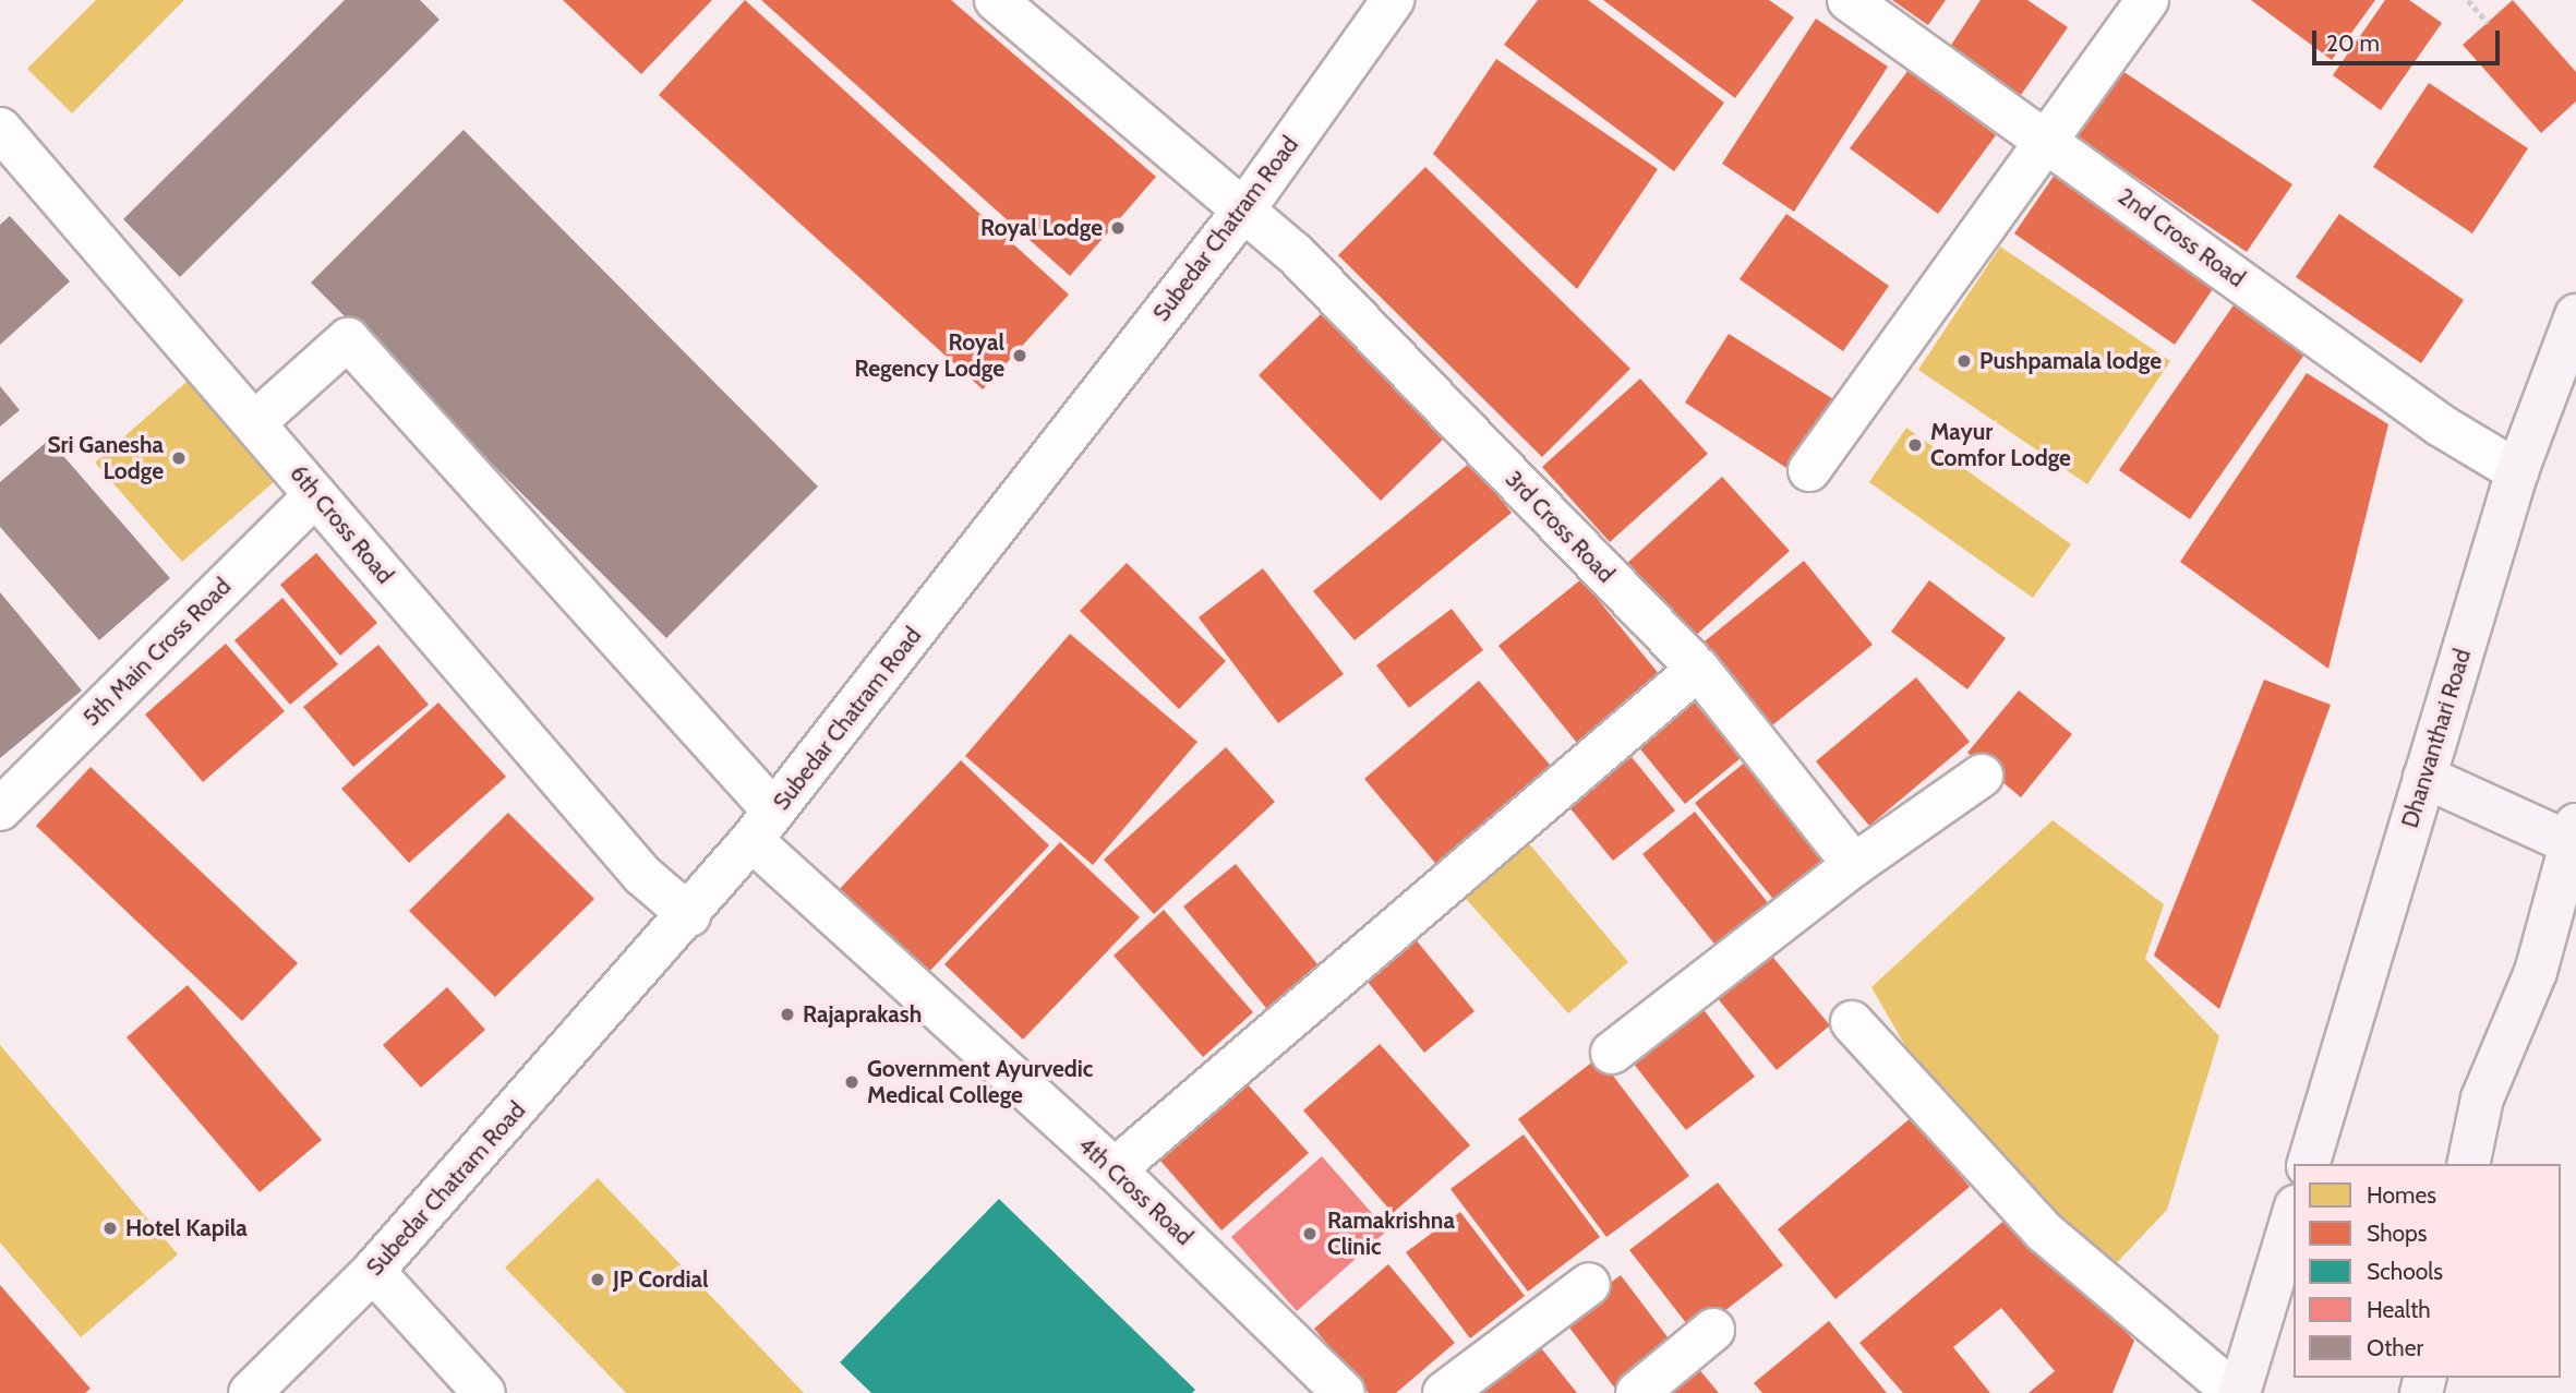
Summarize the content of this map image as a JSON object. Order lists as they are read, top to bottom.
{
  "streets": {
    "main road": ["Dhanvanthari Road"],
    "street": [
      "Subedar Chatram Road",
      "2nd Cross Road",
      "6th Cross Road",
      "3rd Cross Road",
      "5th Main Cross Road",
      "4th Cross Road"
    ]
  },
  "crossings": [
    ["Subedar Chatram Road", "6th Cross Road"],
    ["Subedar Chatram Road", "3rd Cross Road"],
    ["Subedar Chatram Road", "4th Cross Road"],
    ["2nd Cross Road", "Dhanvanthari Road"],
    ["6th Cross Road", "5th Main Cross Road"],
    ["6th Cross Road", "4th Cross Road"]
  ],
  "places": [
    "Royal Lodge",
    "Royal Regency Lodge",
    "Pushpamala lodge",
    "Mayur Comfor Lodge",
    "Sri Ganesha Lodge",
    "Rajaprakash",
    "Government Ayurvedic Medical College",
    "Hotel Kapila",
    "Ramakrishna Clinic",
    "JP Cordial"
  ],
  "legend": [
    "Homes",
    "Shops",
    "Schools",
    "Health",
    "Other"
  ],
  "scale_bar": "20 m"
}
